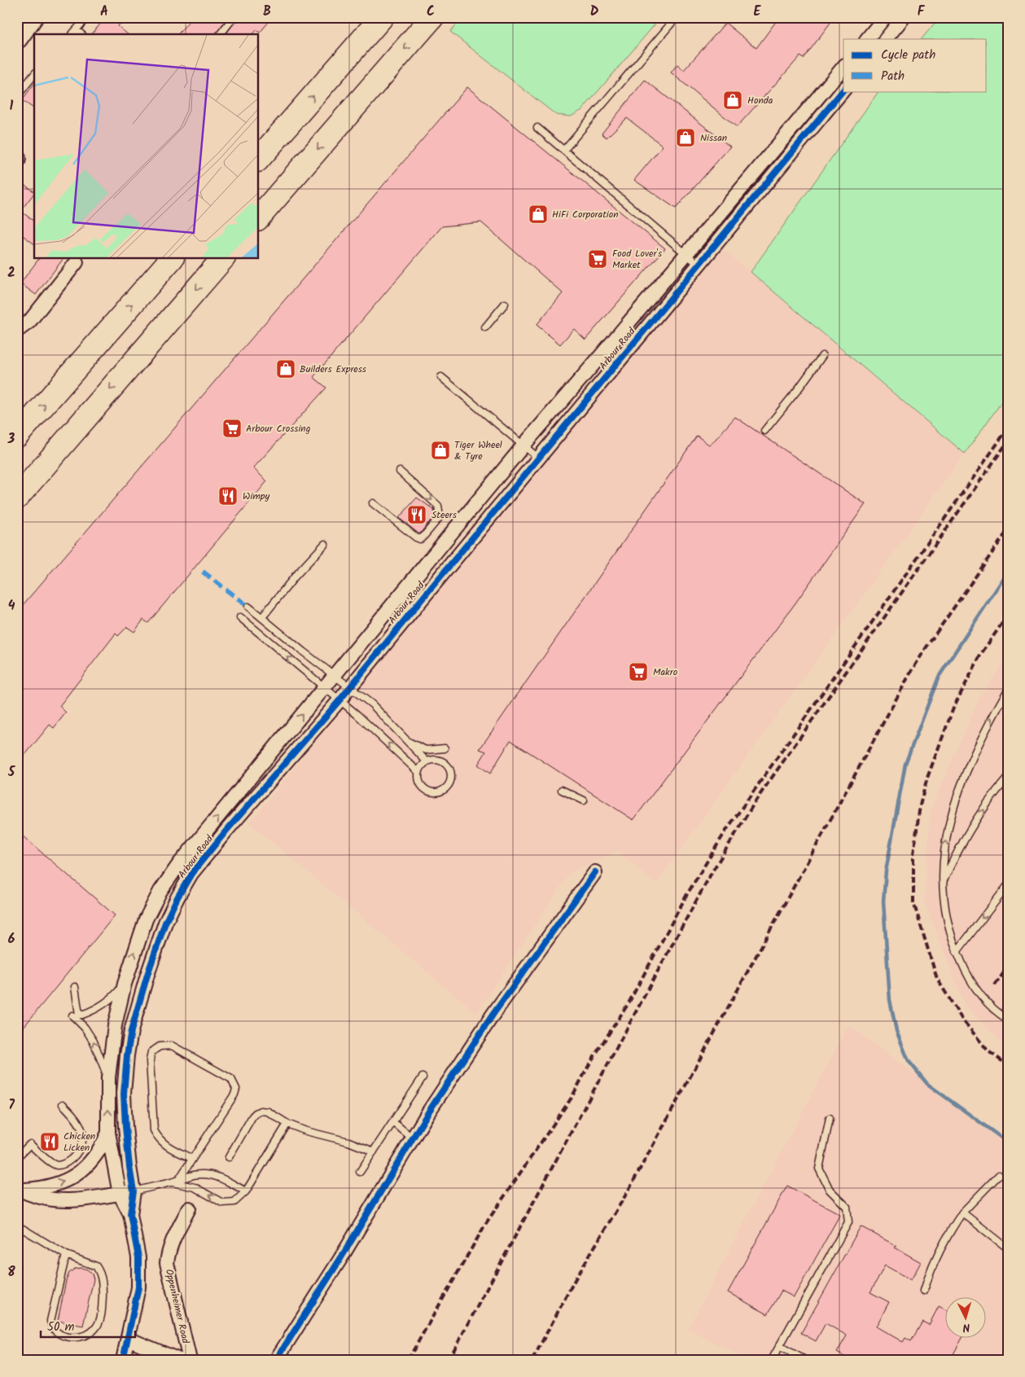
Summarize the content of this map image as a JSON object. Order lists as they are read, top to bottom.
{
  "streets": {
    "street": ["Arbour Road", "Oppenheimer Road"]
  },
  "places": {
    "shop": [
      "Honda",
      "Nissan",
      "HiFi Corporation",
      "Builders Express",
      "Tiger Wheel & Tyre"
    ],
    "supermarket": ["Food Lover's Market", "Arbour Crossing", "Makro"],
    "restaurant": ["Wimpy", "Steers", "Chicken Licken"]
  },
  "legend": ["Cycle path", "Path"],
  "scale_bar": "50 m",
  "north": "bottom",
  "grid": {
    "columns": [
      "A",
      "B",
      "C",
      "D",
      "E",
      "F"
    ],
    "rows": [
      "1",
      "2",
      "3",
      "4",
      "5",
      "6",
      "7",
      "8"
    ]
  }
}
